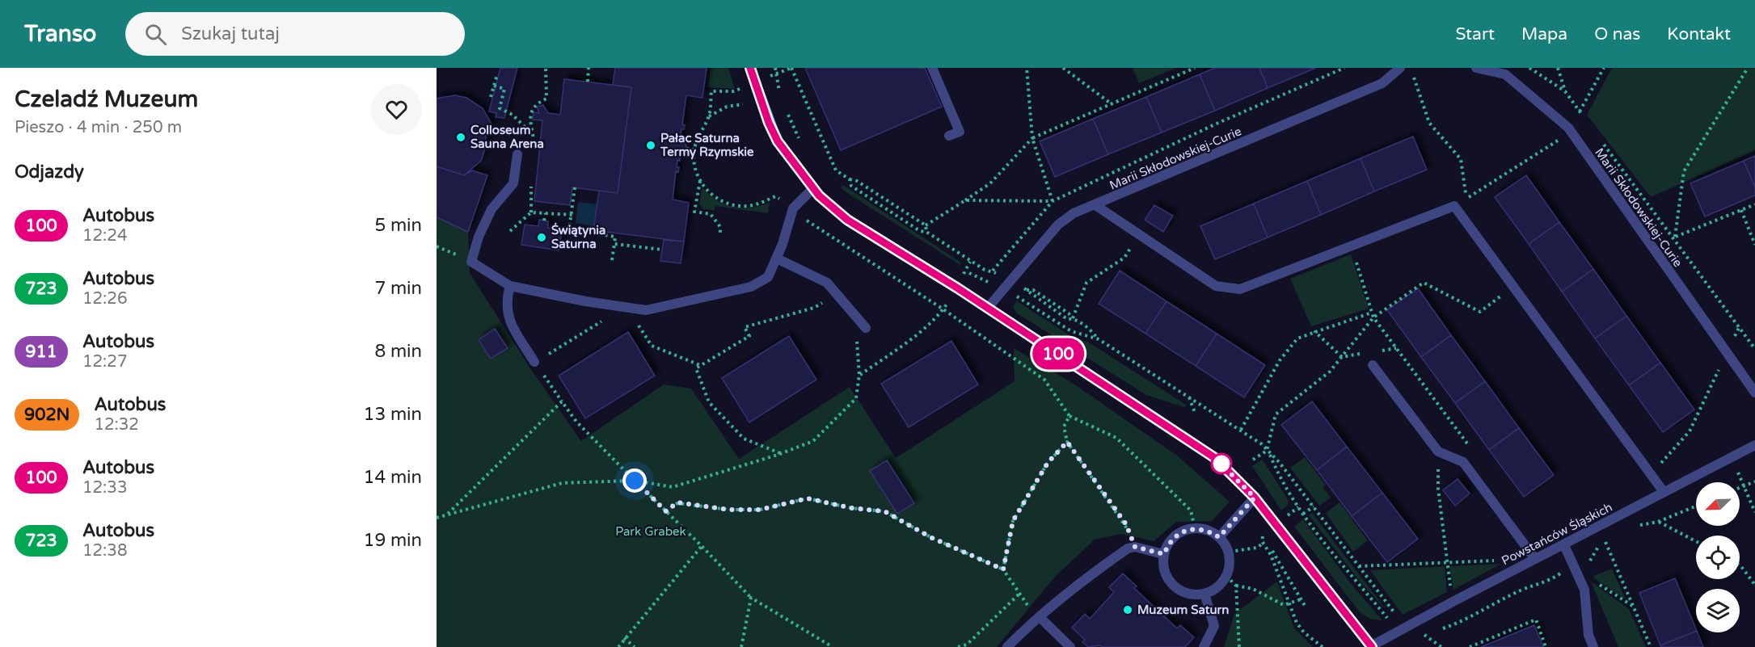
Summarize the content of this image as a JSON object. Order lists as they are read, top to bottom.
{
  "streets": {
    "street": ["Marii Skłodowskiej-Curie", "Powstańców Śląskich"]
  },
  "parks": ["Park Grabek"],
  "places": [
    "Colloseum Sauna Arena",
    "Pałac Saturna Termy Rzymskie",
    "Świątynia Saturna",
    "Muzeum Saturn"
  ],
  "lines": ["bus line 100"],
  "north": "bottom left",
  "page": {
    "header": "Transo",
    "search": "Szukaj tutaj",
    "nav": [
      "Start",
      "Mapa",
      "O nas",
      "Kontakt"
    ],
    "heading": [
      ["Czeladź Muzeum", "Pieszo · 4 min · 250 m"],
      "Odjazdy"
    ],
    "on_map": "100",
    "list": [
      {
        "mark": "100",
        "name": "Autobus",
        "note": "12:24",
        "value": "5 min"
      },
      {
        "mark": "723",
        "name": "Autobus",
        "note": "12:26",
        "value": "7 min"
      },
      {
        "mark": "911",
        "name": "Autobus",
        "note": "12:27",
        "value": "8 min"
      },
      {
        "mark": "902N",
        "name": "Autobus",
        "note": "12:32",
        "value": "13 min"
      },
      {
        "mark": "100",
        "name": "Autobus",
        "note": "12:33",
        "value": "14 min"
      },
      {
        "mark": "723",
        "name": "Autobus",
        "note": "12:38",
        "value": "19 min"
      }
    ]
  }
}
